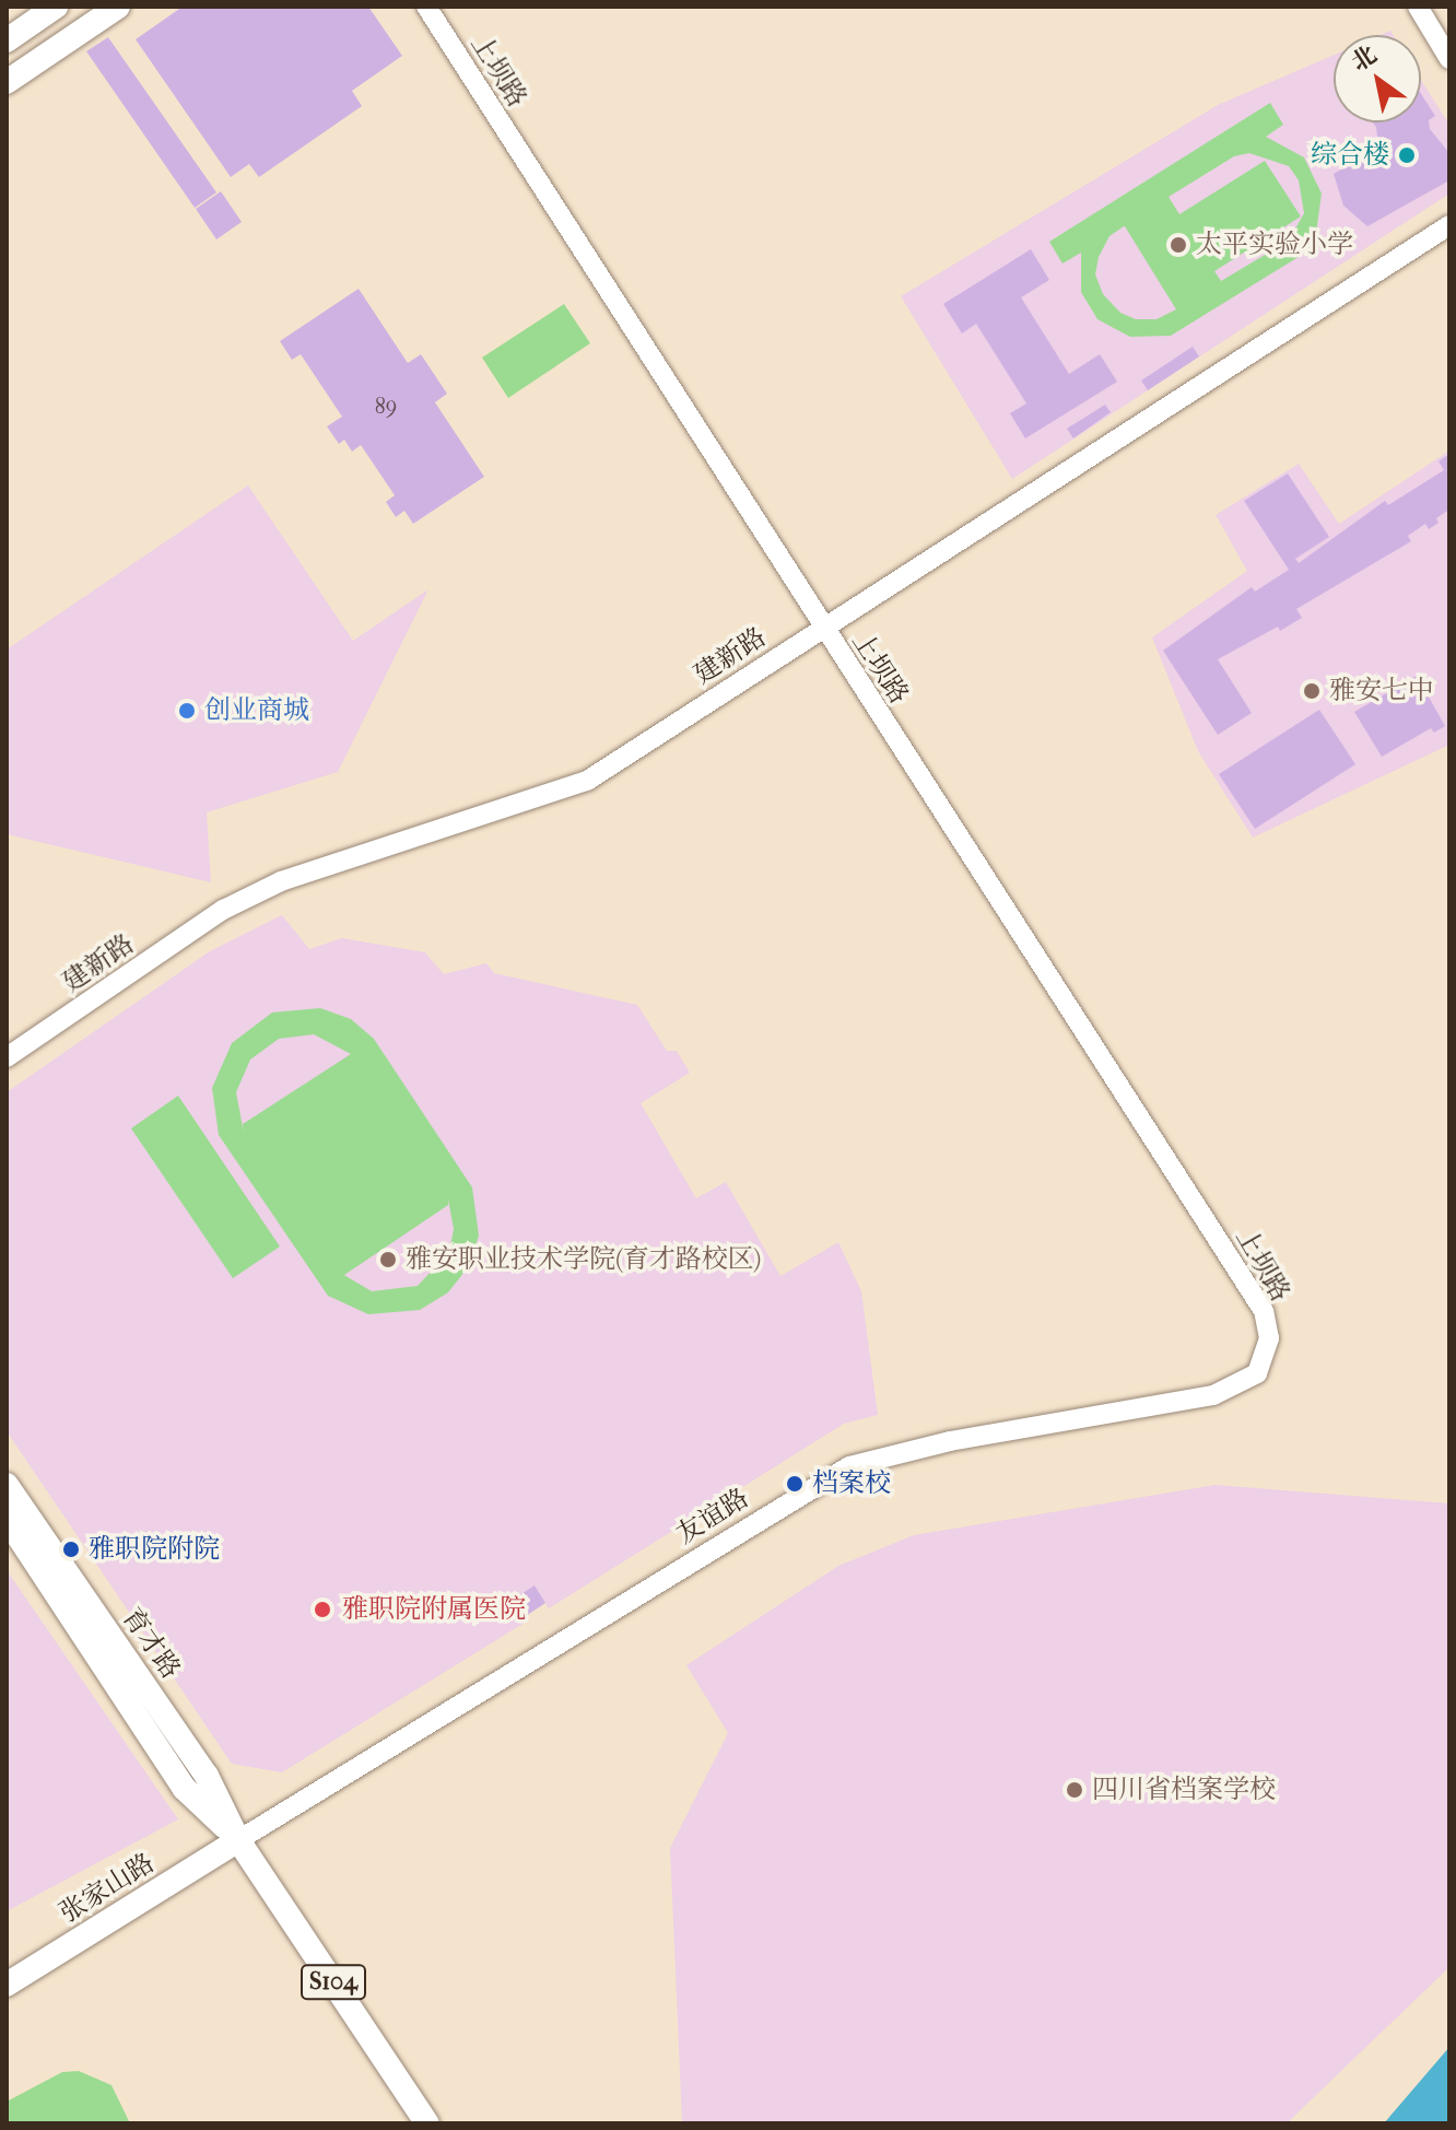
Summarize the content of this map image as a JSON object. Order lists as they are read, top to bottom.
{
  "streets": {
    "main road": ["育才路", "张家山路", "S104"],
    "street": ["上坝路", "建新路", "友谊路"]
  },
  "crossings": [
    ["上坝路", "建新路"],
    ["上坝路", "友谊路"],
    ["友谊路", "育才路"],
    ["友谊路", "张家山路"],
    ["育才路", "张家山路"]
  ],
  "places": [
    "综合楼",
    "太平实验小学",
    "雅安七中",
    "创业商城",
    "雅安职业技术学院(育才路校区)",
    "档案校",
    "雅职院附院",
    "雅职院附属医院",
    "四川省档案学校"
  ],
  "house_numbers": ["89"],
  "north": "top left"
}
